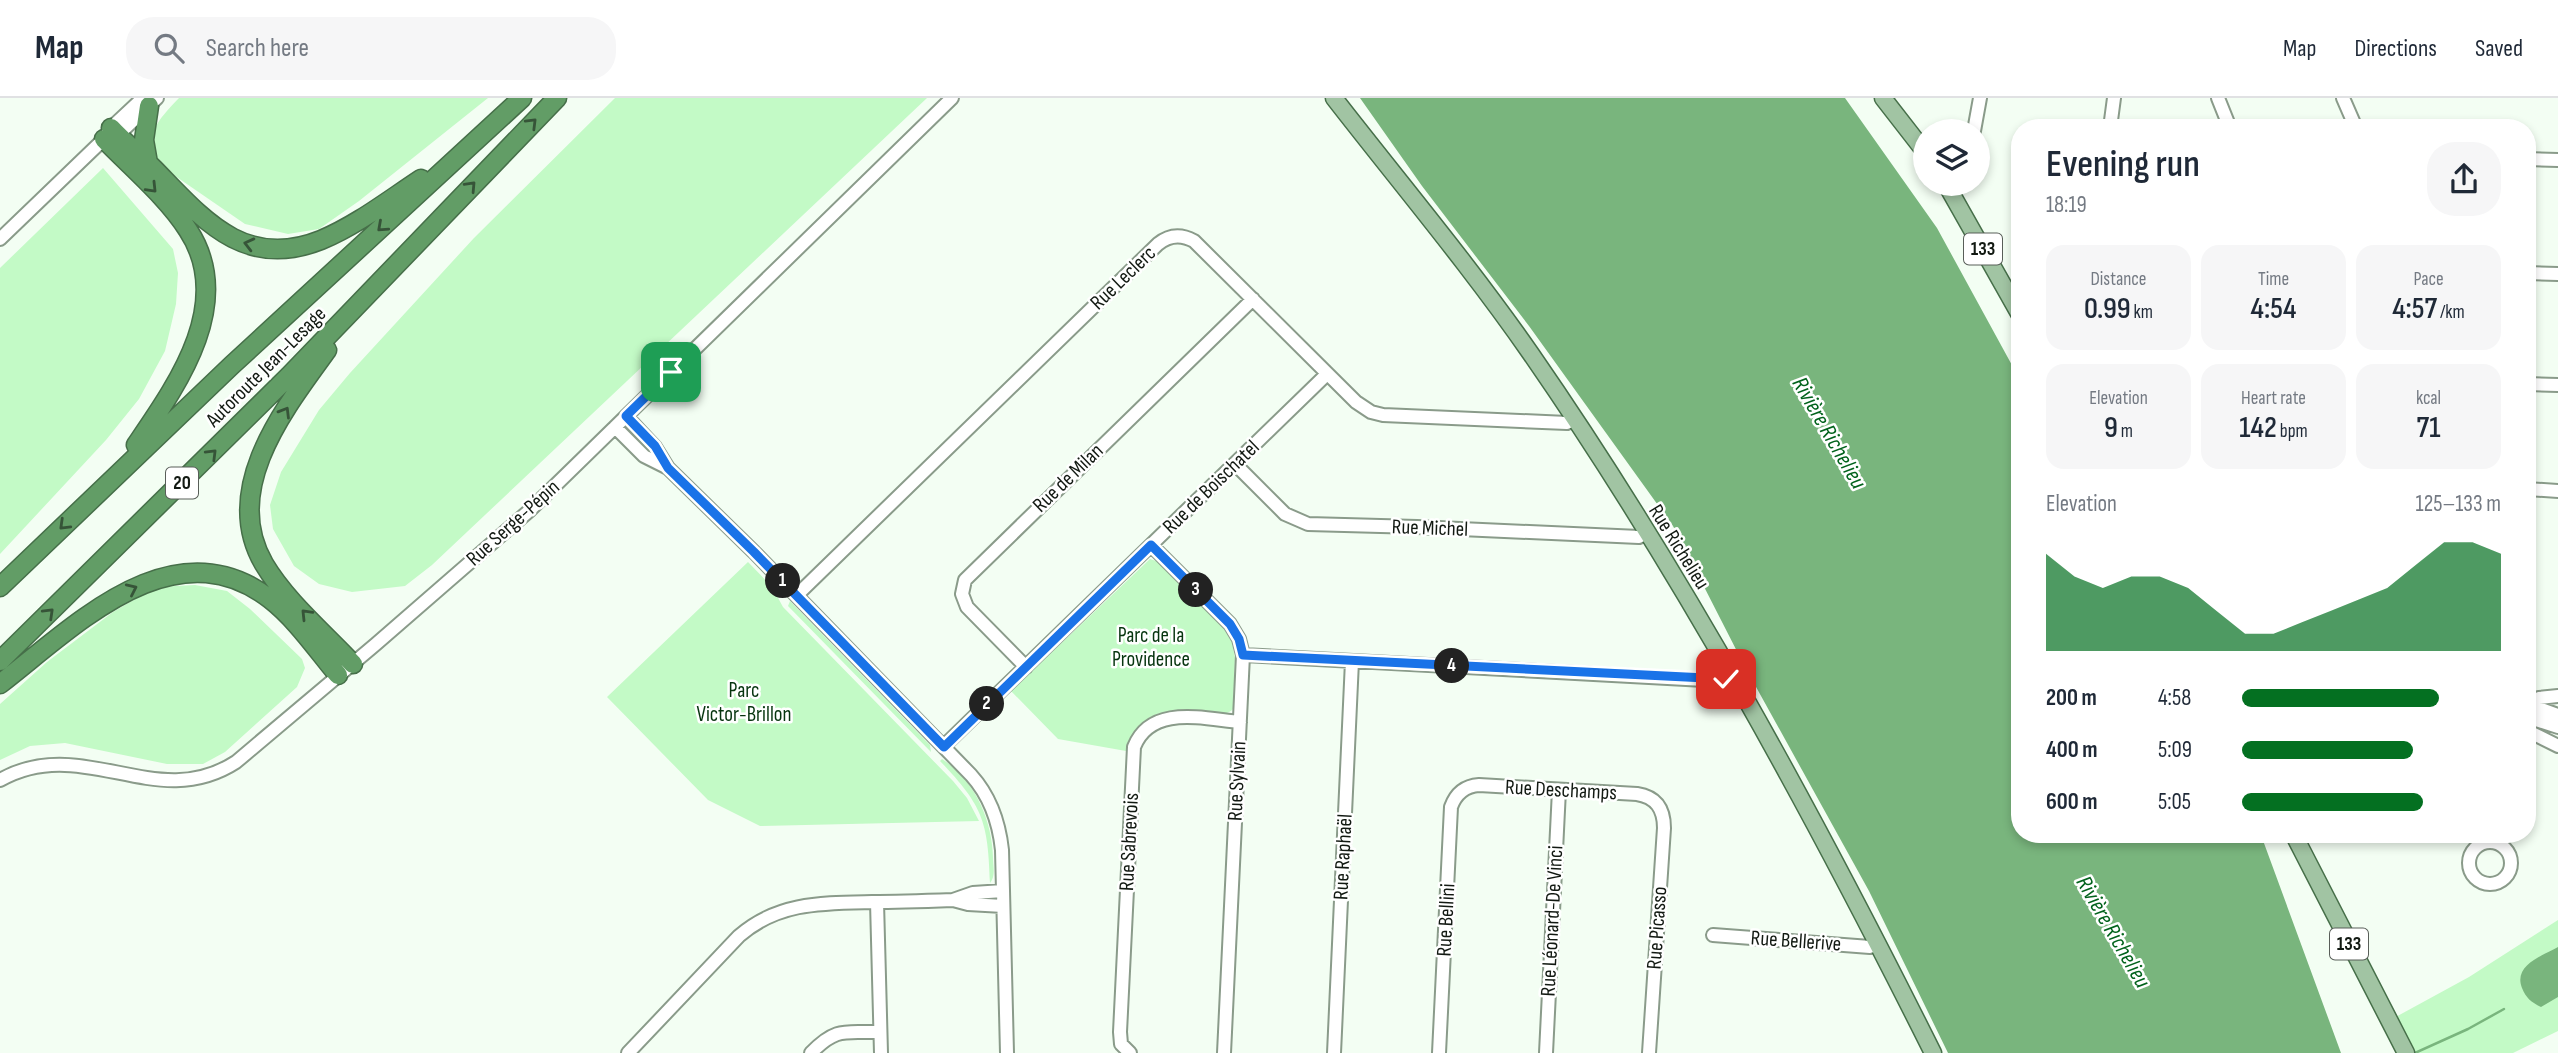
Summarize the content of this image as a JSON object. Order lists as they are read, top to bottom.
{
  "streets": {
    "highway": ["Autoroute Jean-Lesage", "20"],
    "main road": ["133", "Rue Richelieu"],
    "street": [
      "Rue Leclerc",
      "Rue de Milan",
      "Rue de Boischatel",
      "Rue Serge-Pépin",
      "Rue Michel",
      "Rue Sylvain",
      "Rue Deschamps",
      "Rue Sabrevois",
      "Rue Raphaël",
      "Rue Bellini",
      "Rue Léonard-De Vinci",
      "Rue Picasso",
      "Rue Bellerive"
    ]
  },
  "crossings": [
    ["Rue Leclerc", "Rue de Milan"],
    ["Rue Leclerc", "Rue de Boischatel"],
    ["Rue Leclerc", "Rue Richelieu"],
    ["Rue de Milan", "Rue de Boischatel"],
    ["Rue de Boischatel", "Rue Michel"],
    ["Rue de Boischatel", "Rue Sylvain"],
    ["Rue Michel", "Rue Richelieu"],
    ["Rue Richelieu", "Rue Bellerive"],
    ["Rue Sylvain", "Rue Sabrevois"],
    ["Rue Deschamps", "Rue Bellini"],
    ["Rue Deschamps", "Rue Léonard-De Vinci"],
    ["Rue Deschamps", "Rue Picasso"]
  ],
  "water": ["Rivière Richelieu"],
  "parks": ["Parc de la Providence", "Parc Victor-Brillon"],
  "page": {
    "header": "Map",
    "search": "Search here",
    "nav": ["Map", "Directions", "Saved"],
    "heading": ["Evening run", "18:19"],
    "stats": [
      ["Distance", "0.99 km"],
      ["Time", "4:54"],
      ["Pace", "4:57 /km"],
      ["Elevation", "9 m"],
      ["Heart rate", "142 bpm"],
      ["kcal", "71"]
    ],
    "chart": ["Elevation", "125–133 m"],
    "pins": [
      "1",
      "3",
      "4",
      "2"
    ],
    "list": [
      {
        "name": "200 m",
        "note": "4:58"
      },
      {
        "name": "400 m",
        "note": "5:09"
      },
      {
        "name": "600 m",
        "note": "5:05"
      }
    ]
  }
}
